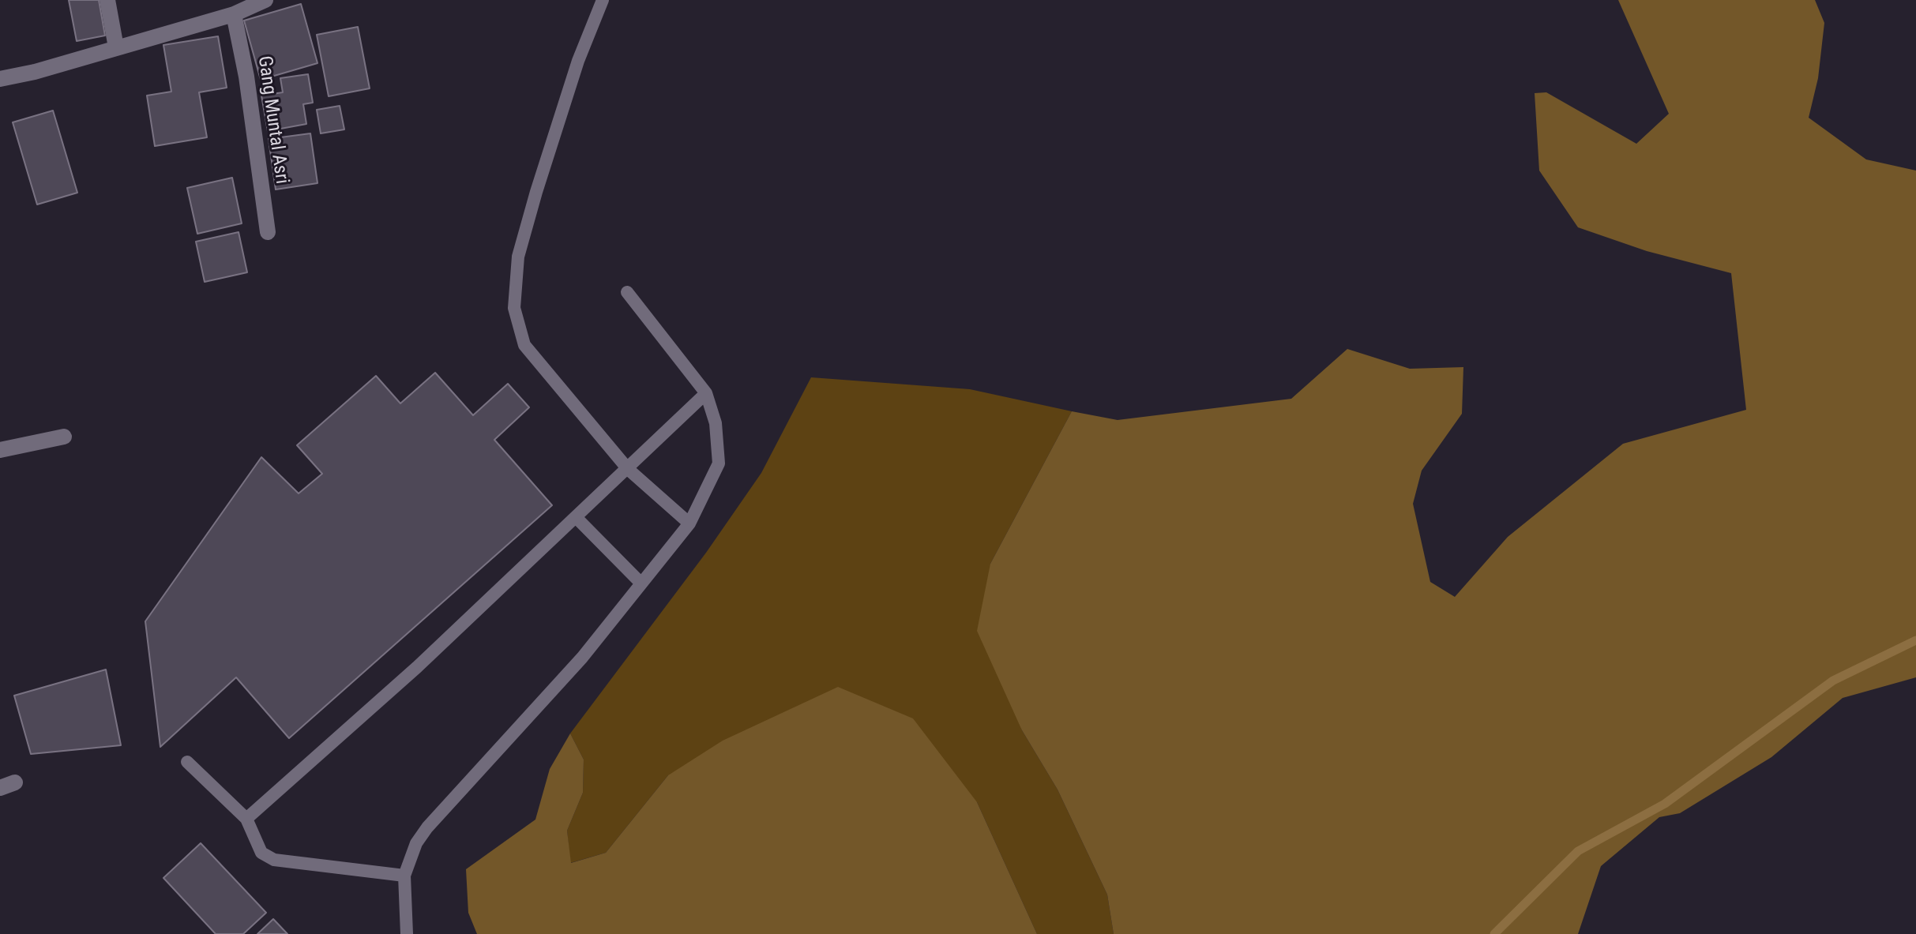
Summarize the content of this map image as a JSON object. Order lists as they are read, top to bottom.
{
  "streets": {
    "street": ["Gang Muntal Asri"]
  }
}
